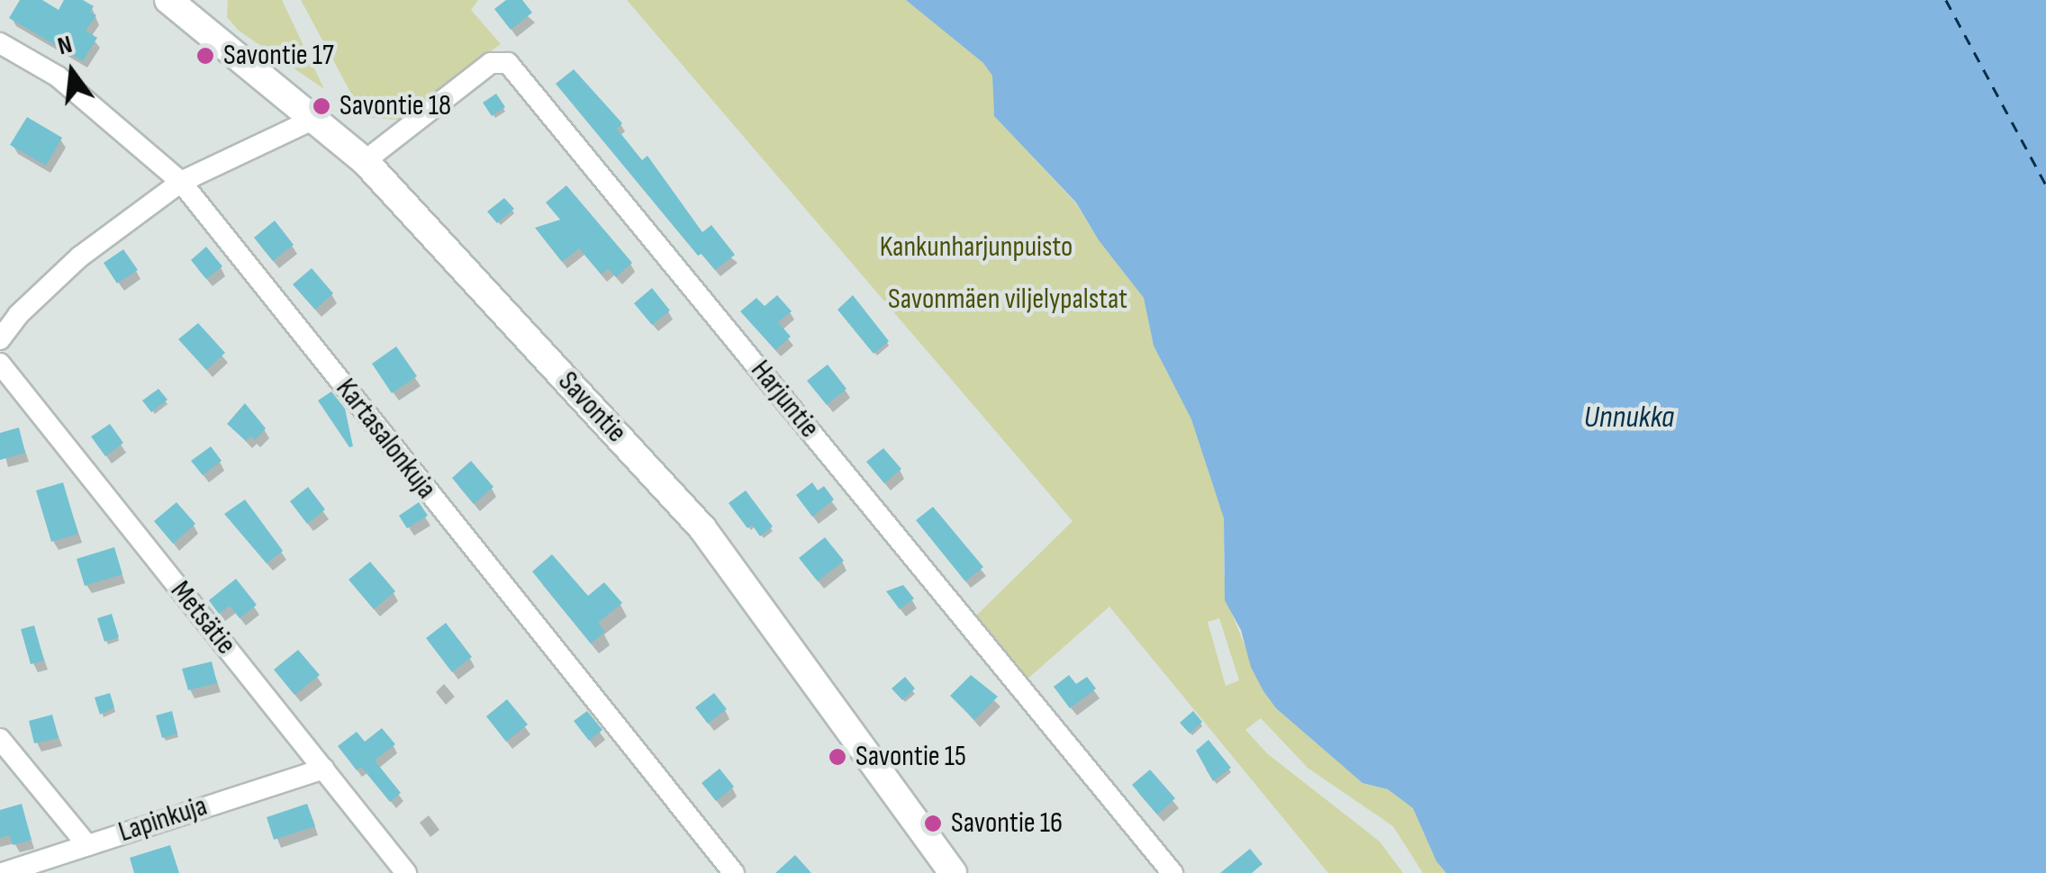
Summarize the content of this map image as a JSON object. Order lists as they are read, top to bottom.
{
  "streets": {
    "street": [
      "Harjuntie",
      "Savontie",
      "Kartasalonkuja",
      "Metsätie",
      "Lapinkuja"
    ]
  },
  "crossings": [
    ["Harjuntie", "Savontie"],
    ["Metsätie", "Lapinkuja"]
  ],
  "water": ["Unnukka"],
  "parks": ["Kankunharjunpuisto", "Savonmäen viljelypalstat"],
  "places": [
    "Savontie 17",
    "Savontie 18",
    "Savontie 15",
    "Savontie 16"
  ],
  "north": "top"
}
